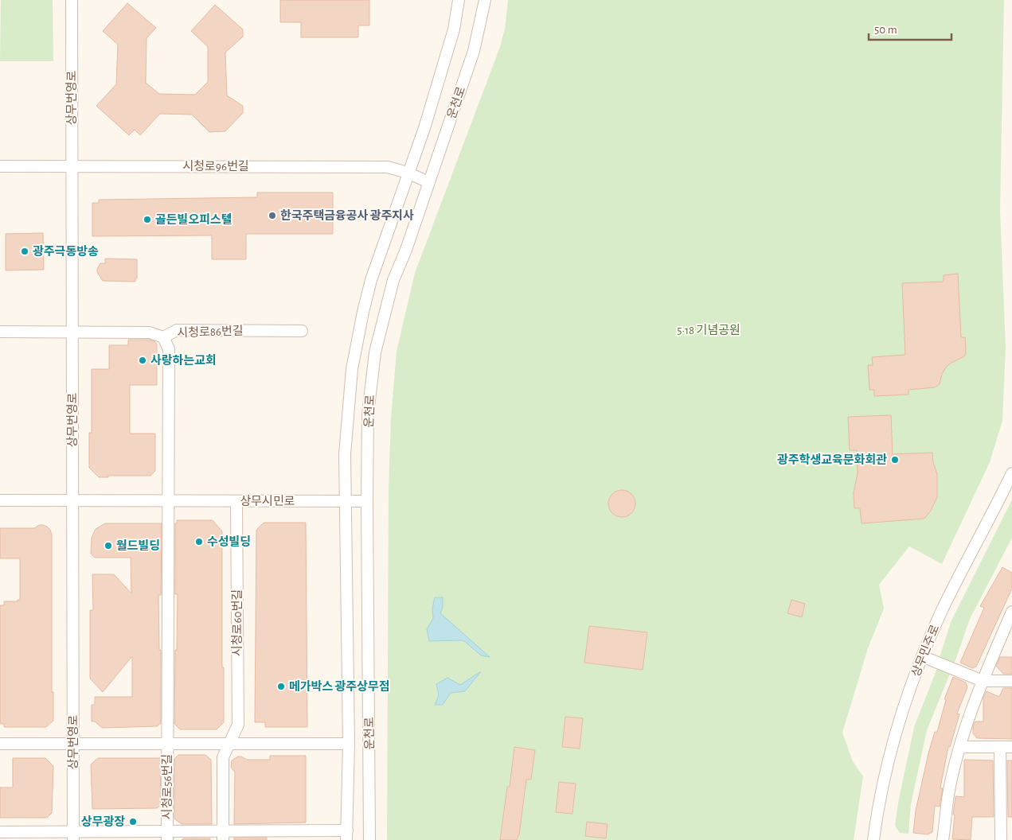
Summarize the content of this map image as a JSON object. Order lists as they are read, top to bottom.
{
  "streets": {
    "street": [
      "상무번영로",
      "운천로",
      "시청로96번길",
      "시청로86번길",
      "상무시민로",
      "시청로60번길",
      "상무민주로",
      "시청로56번길"
    ]
  },
  "crossings": [
    ["상무번영로", "시청로96번길"],
    ["상무번영로", "시청로86번길"],
    ["상무번영로", "상무시민로"],
    ["상무번영로", "시청로56번길"],
    ["운천로", "시청로96번길"],
    ["운천로", "상무시민로"],
    ["운천로", "시청로56번길"],
    ["상무시민로", "시청로60번길"]
  ],
  "parks": ["5·18 기념공원"],
  "places": [
    "한국주택금융공사 광주지사",
    "골든빌오피스텔",
    "광주극동방송",
    "사랑하는교회",
    "광주학생교육문화회관",
    "수성빌딩",
    "월드빌딩",
    "메가박스 광주상무점",
    "상무광장"
  ],
  "scale_bar": "50 m"
}
